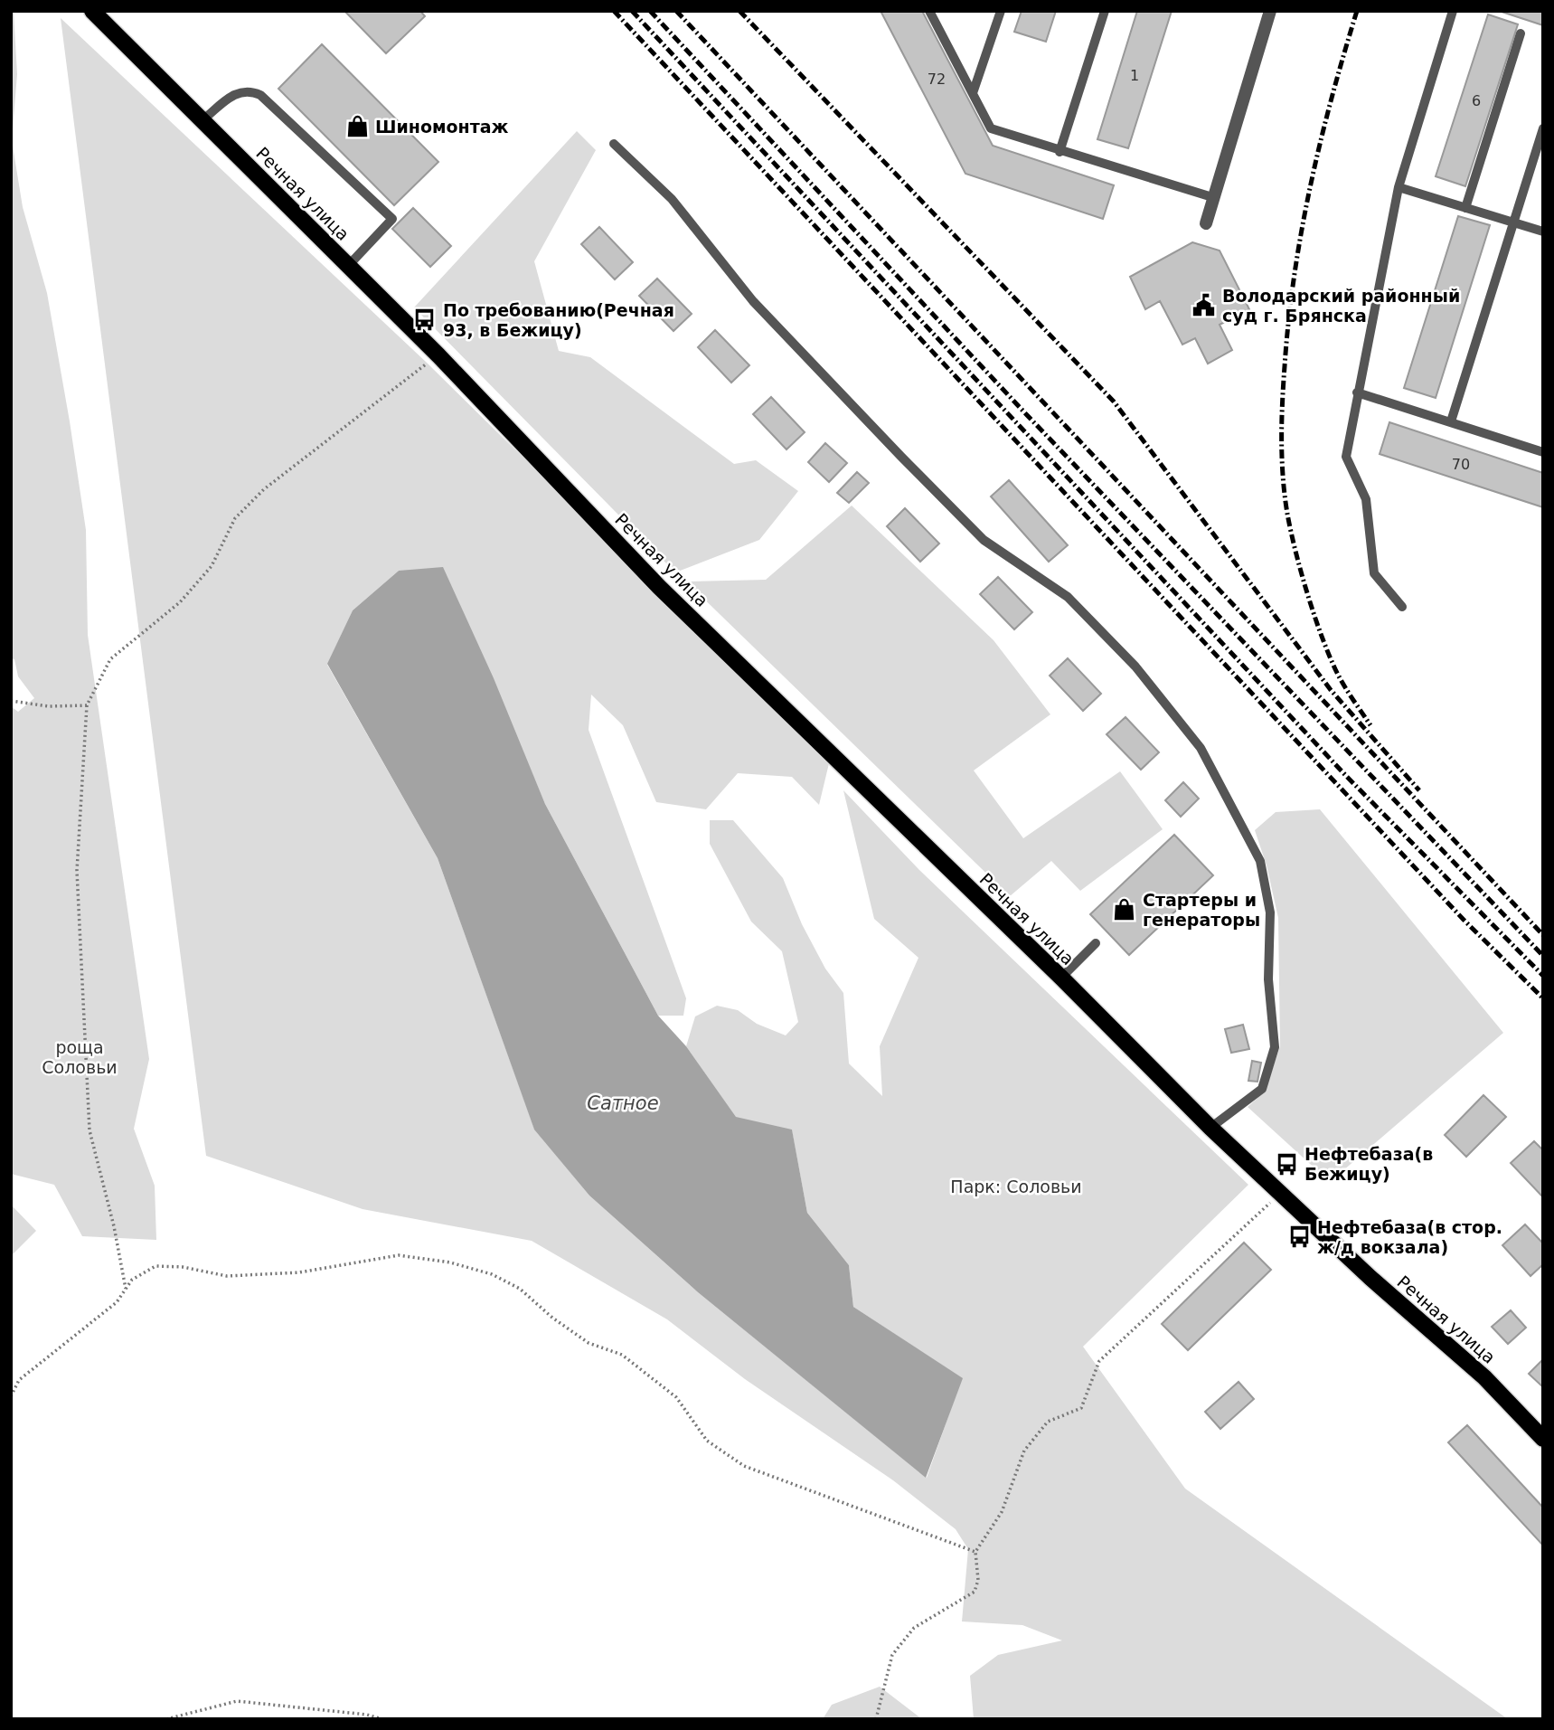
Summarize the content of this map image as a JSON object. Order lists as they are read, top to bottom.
{
  "streets": {
    "main road": ["Речная улица"]
  },
  "water": ["Сатное"],
  "parks": ["роща Соловьи", "Парк: Соловьи"],
  "places": {
    "shop": ["Шиномонтаж", "Стартеры и генераторы"],
    "public building": ["Володарский районный суд г. Брянска"],
    "bus stop": ["По требованию(Речная 93, в Бежицу)", "Нефтебаза(в Бежицу)", "Нефтебаза(в стор. ж/д вокзала)"]
  },
  "house_numbers": [
    "1",
    "72",
    "6",
    "70"
  ]
}
